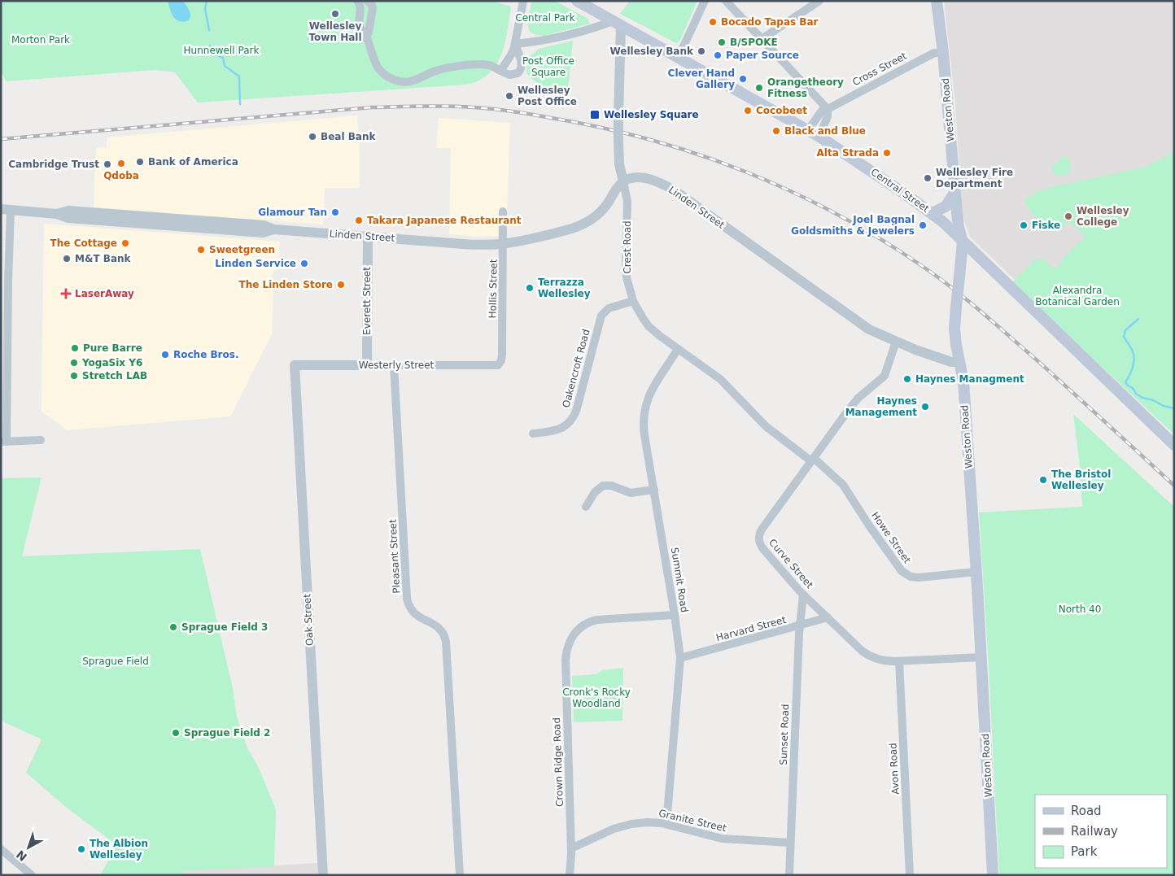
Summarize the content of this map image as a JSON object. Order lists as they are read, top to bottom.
{
  "streets": {
    "main road": ["Weston Road", "Central Street"],
    "street": [
      "Cross Street",
      "Linden Street",
      "Crest Road",
      "Hollis Street",
      "Everett Street",
      "Westerly Street",
      "Oakencroft Road",
      "Howe Street",
      "Pleasant Street",
      "Curve Street",
      "Summit Road",
      "Oak Street",
      "Harvard Street",
      "Sunset Road",
      "Crown Ridge Road",
      "Avon Road",
      "Granite Street"
    ]
  },
  "crossings": [
    ["Cross Street", "Weston Road"],
    ["Cross Street", "Central Street"],
    ["Weston Road", "Central Street"],
    ["Weston Road", "Linden Street"],
    ["Weston Road", "Howe Street"],
    ["Weston Road", "Curve Street"],
    ["Central Street", "Crest Road"],
    ["Linden Street", "Crest Road"],
    ["Linden Street", "Hollis Street"],
    ["Linden Street", "Everett Street"],
    ["Linden Street", "Curve Street"],
    ["Crest Road", "Oakencroft Road"],
    ["Crest Road", "Howe Street"],
    ["Crest Road", "Curve Street"],
    ["Crest Road", "Summit Road"],
    ["Hollis Street", "Westerly Street"],
    ["Everett Street", "Westerly Street"],
    ["Westerly Street", "Pleasant Street"],
    ["Westerly Street", "Oak Street"],
    ["Howe Street", "Curve Street"],
    ["Curve Street", "Harvard Street"],
    ["Curve Street", "Sunset Road"],
    ["Curve Street", "Avon Road"],
    ["Summit Road", "Harvard Street"],
    ["Summit Road", "Crown Ridge Road"],
    ["Summit Road", "Granite Street"],
    ["Harvard Street", "Sunset Road"],
    ["Sunset Road", "Granite Street"],
    ["Crown Ridge Road", "Granite Street"]
  ],
  "parks": [
    "Central Park",
    "Morton Park",
    "Hunnewell Park",
    "Post Office Square",
    "Alexandra Botanical Garden",
    "North 40",
    "Sprague Field",
    "Cronk's Rocky Woodland"
  ],
  "places": {
    "other": [
      "Wellesley Town Hall",
      "Bocado Tapas Bar",
      "B/SPOKE",
      "Wellesley Bank",
      "Paper Source",
      "Clever Hand Gallery",
      "Orangetheory Fitness",
      "Wellesley Post Office",
      "Cocobeet",
      "Black and Blue",
      "Beal Bank",
      "Alta Strada",
      "Bank of America",
      "Qdoba",
      "Cambridge Trust",
      "Wellesley Fire Department",
      "Glamour Tan",
      "Wellesley College",
      "Takara Japanese Restaurant",
      "Joel Bagnal Goldsmiths & Jewelers",
      "Fiske",
      "The Cottage",
      "Sweetgreen",
      "M&T Bank",
      "Linden Service",
      "The Linden Store",
      "Terrazza Wellesley",
      "Pure Barre",
      "Roche Bros.",
      "YogaSix Y6",
      "Stretch LAB",
      "Haynes Managment",
      "Haynes Management",
      "The Bristol Wellesley",
      "Sprague Field 3",
      "Sprague Field 2",
      "The Albion Wellesley"
    ],
    "transit": ["Wellesley Square"],
    "health": ["LaserAway"]
  },
  "legend": ["Road", "Railway", "Park"],
  "north": "bottom left"
}
